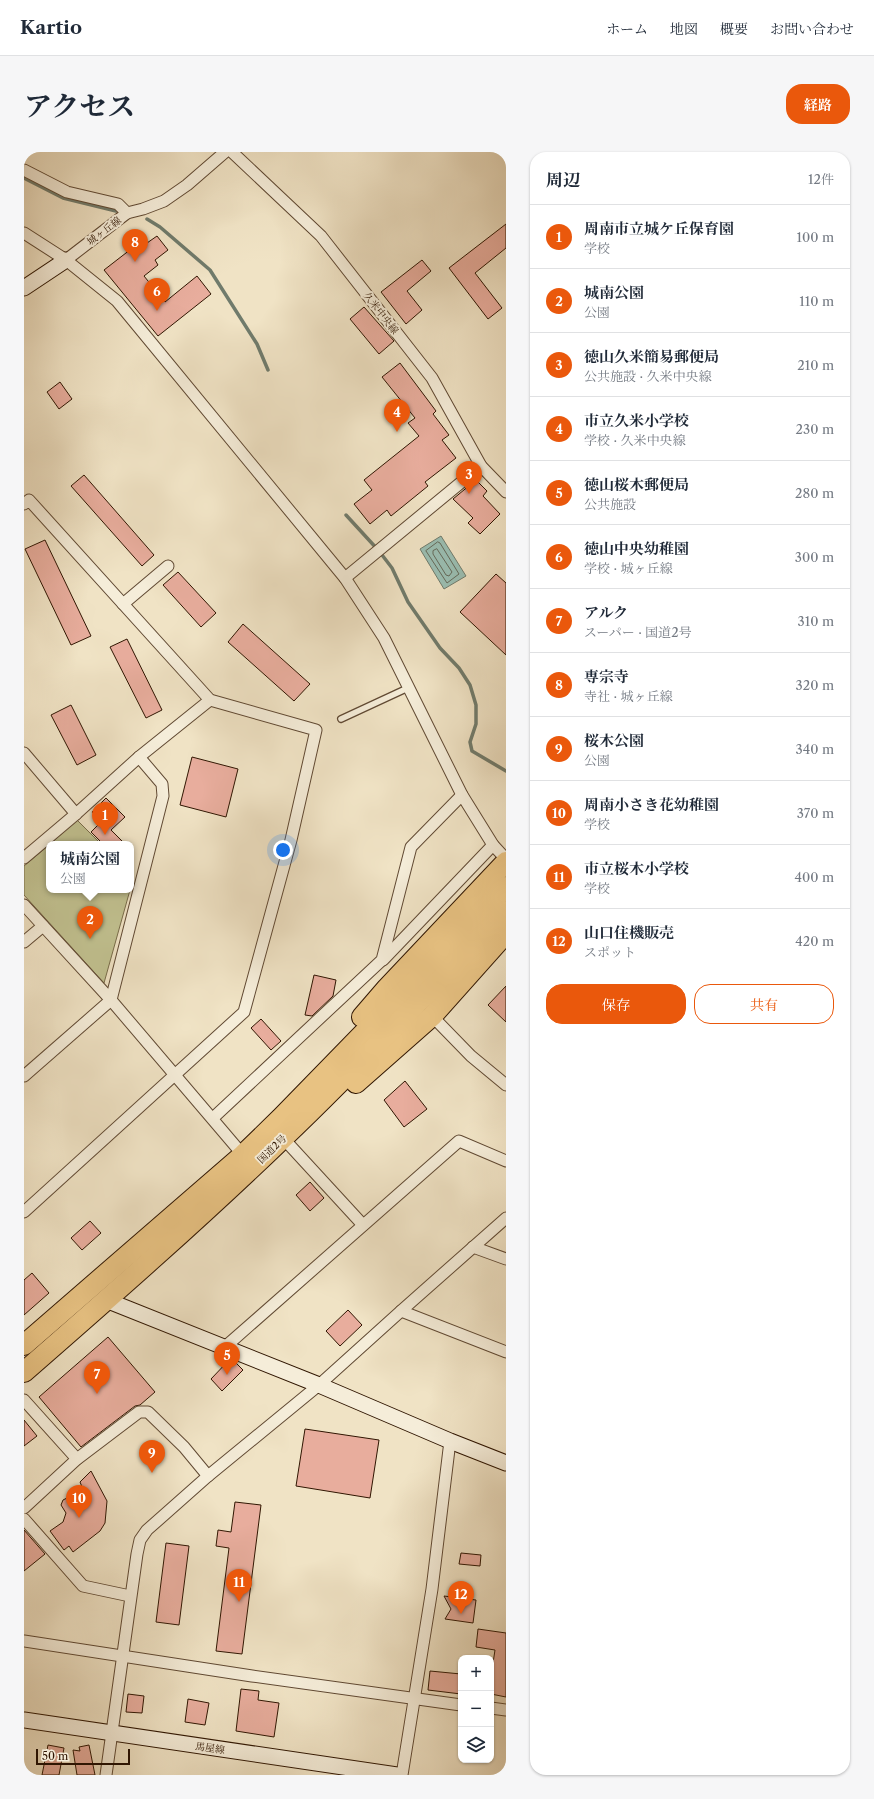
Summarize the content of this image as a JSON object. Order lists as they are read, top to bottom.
{
  "streets": {
    "highway": ["国道2号"],
    "street": ["城ヶ丘線", "久米中央線", "馬屋線"]
  },
  "scale_bar": "50 m",
  "page": {
    "header": "Kartio",
    "nav": [
      "ホーム",
      "地図",
      "概要",
      "お問い合わせ"
    ],
    "title": "アクセス",
    "buttons": [
      "経路",
      ["保存", "共有"]
    ],
    "heading": ["周辺", "12件"],
    "list": [
      {
        "mark": "1",
        "name": "周南市立城ケ丘保育園",
        "note": "学校",
        "value": "100 m"
      },
      {
        "mark": "2",
        "name": "城南公園",
        "note": "公園",
        "value": "110 m"
      },
      {
        "mark": "3",
        "name": "徳山久米簡易郵便局",
        "note": "公共施設 · 久米中央線",
        "value": "210 m"
      },
      {
        "mark": "4",
        "name": "市立久米小学校",
        "note": "学校 · 久米中央線",
        "value": "230 m"
      },
      {
        "mark": "5",
        "name": "徳山桜木郵便局",
        "note": "公共施設",
        "value": "280 m"
      },
      {
        "mark": "6",
        "name": "徳山中央幼稚園",
        "note": "学校 · 城ヶ丘線",
        "value": "300 m"
      },
      {
        "mark": "7",
        "name": "アルク",
        "note": "スーパー · 国道2号",
        "value": "310 m"
      },
      {
        "mark": "8",
        "name": "専宗寺",
        "note": "寺社 · 城ヶ丘線",
        "value": "320 m"
      },
      {
        "mark": "9",
        "name": "桜木公園",
        "note": "公園",
        "value": "340 m"
      },
      {
        "mark": "10",
        "name": "周南小さき花幼稚園",
        "note": "学校",
        "value": "370 m"
      },
      {
        "mark": "11",
        "name": "市立桜木小学校",
        "note": "学校",
        "value": "400 m"
      },
      {
        "mark": "12",
        "name": "山口住機販売",
        "note": "スポット",
        "value": "420 m"
      }
    ],
    "pins": [
      "8",
      "6",
      "4",
      "3",
      "1",
      "2",
      "5",
      "7",
      "9",
      "10",
      "11",
      "12"
    ],
    "popup": ["城南公園", "公園"],
    "map_buttons": ["+", "−"],
    "scale": "50 m"
  }
}
